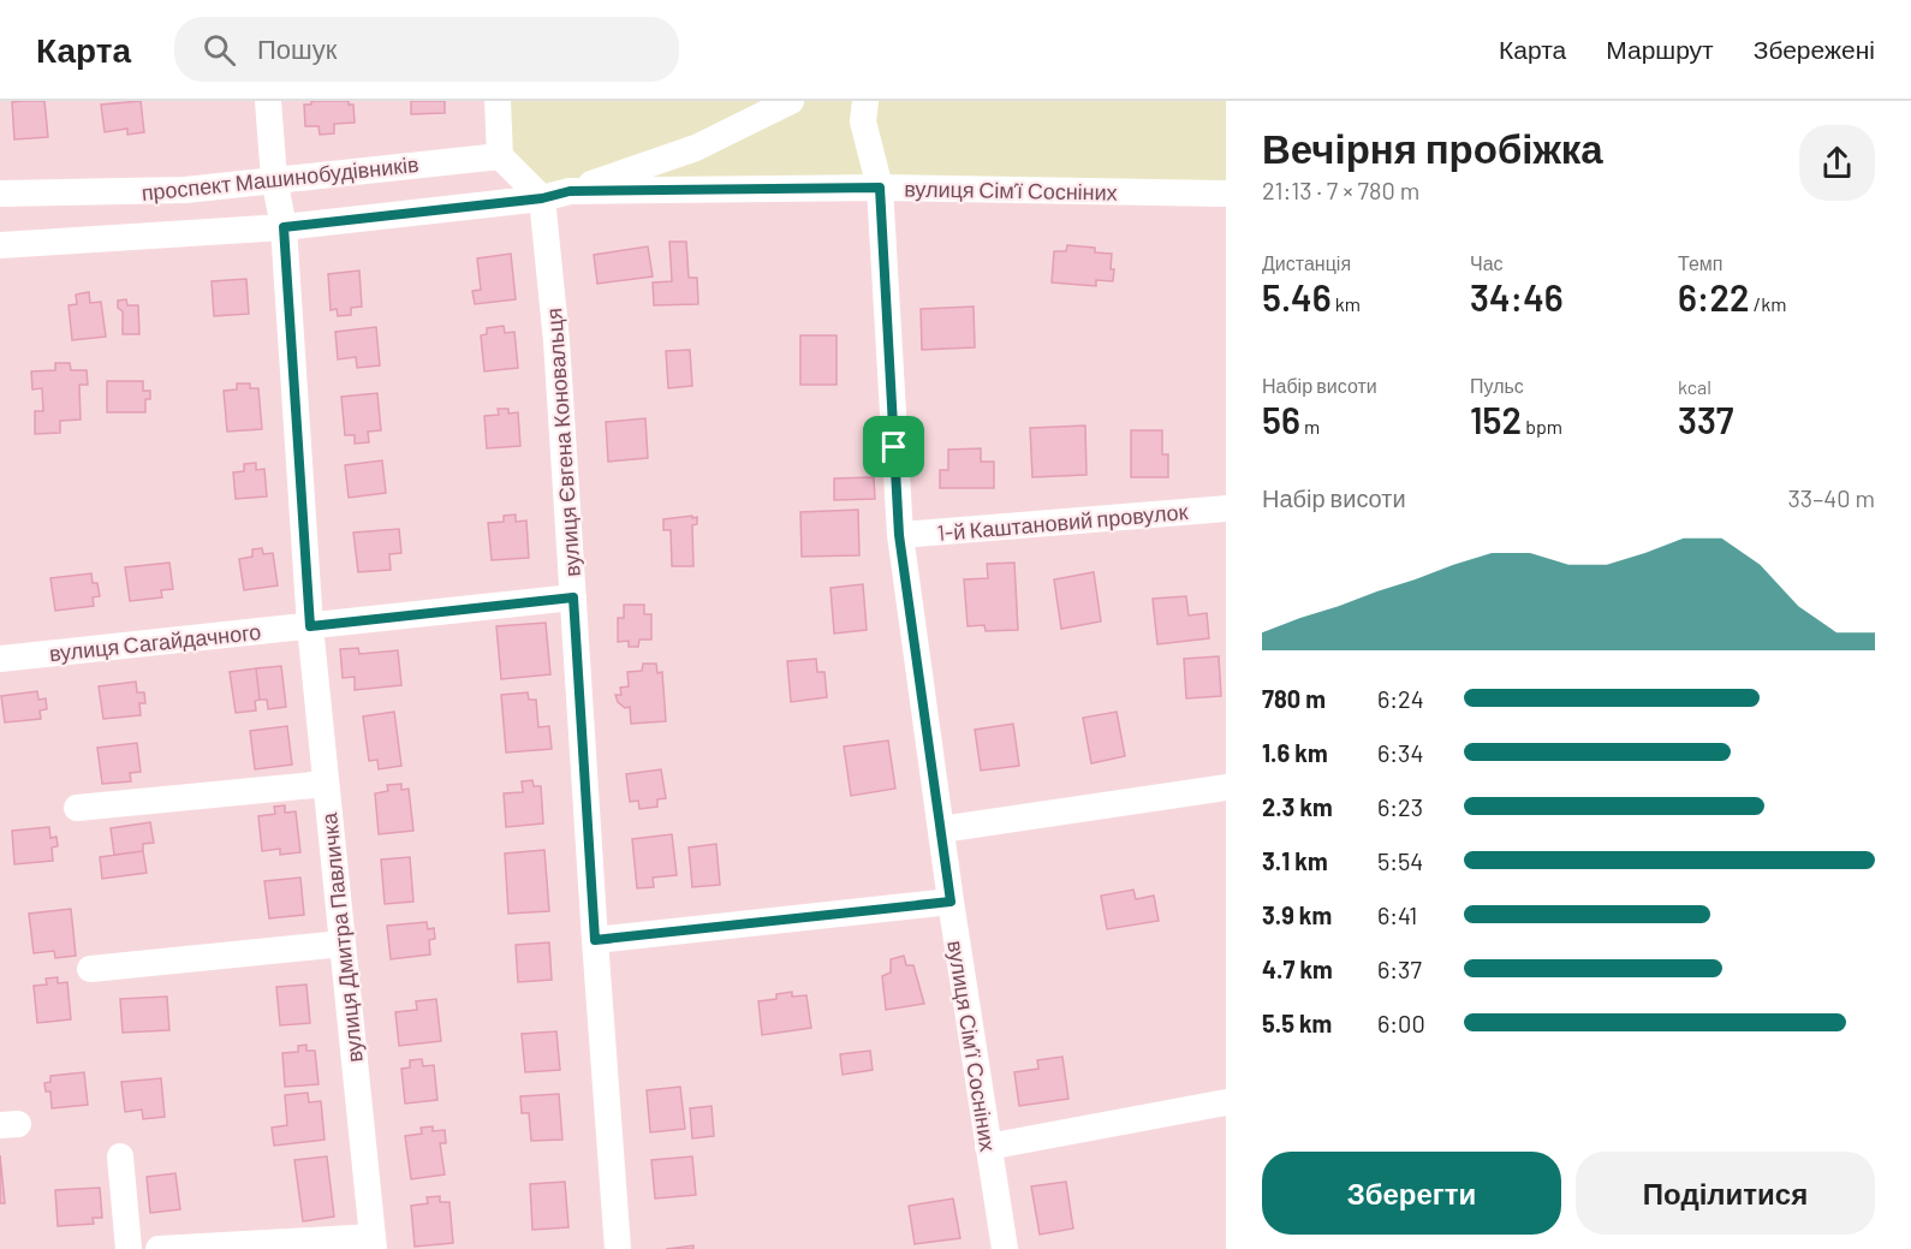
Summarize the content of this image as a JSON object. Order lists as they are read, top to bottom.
{
  "streets": {
    "street": [
      "проспект Машинобудівників",
      "вулиця Сім’ї Сосніних",
      "вулиця Євгена Коновальця",
      "1-й Каштановий провулок",
      "вулиця Сагайдачного",
      "вулиця Дмитра Павличка"
    ]
  },
  "crossings": [
    ["проспект Машинобудівників", "вулиця Сім’ї Сосніних"],
    ["проспект Машинобудівників", "вулиця Євгена Коновальця"],
    ["проспект Машинобудівників", "вулиця Дмитра Павличка"],
    ["вулиця Сім’ї Сосніних", "1-й Каштановий провулок"],
    ["вулиця Євгена Коновальця", "вулиця Сагайдачного"],
    ["вулиця Сагайдачного", "вулиця Дмитра Павличка"]
  ],
  "page": {
    "header": "Карта",
    "search": "Пошук",
    "nav": ["Карта", "Маршрут", "Збережені"],
    "heading": ["Вечірня пробіжка", "21:13 · 7 × 780 m"],
    "stats": [
      ["Дистанція", "5.46 km"],
      ["Час", "34:46"],
      ["Темп", "6:22 /km"],
      ["Набір висоти", "56 m"],
      ["Пульс", "152 bpm"],
      ["kcal", "337"]
    ],
    "chart": ["Набір висоти", "33–40 m"],
    "list": [
      {
        "name": "780 m",
        "note": "6:24"
      },
      {
        "name": "1.6 km",
        "note": "6:34"
      },
      {
        "name": "2.3 km",
        "note": "6:23"
      },
      {
        "name": "3.1 km",
        "note": "5:54"
      },
      {
        "name": "3.9 km",
        "note": "6:41"
      },
      {
        "name": "4.7 km",
        "note": "6:37"
      },
      {
        "name": "5.5 km",
        "note": "6:00"
      }
    ],
    "buttons": ["Зберегти", "Поділитися"]
  }
}
